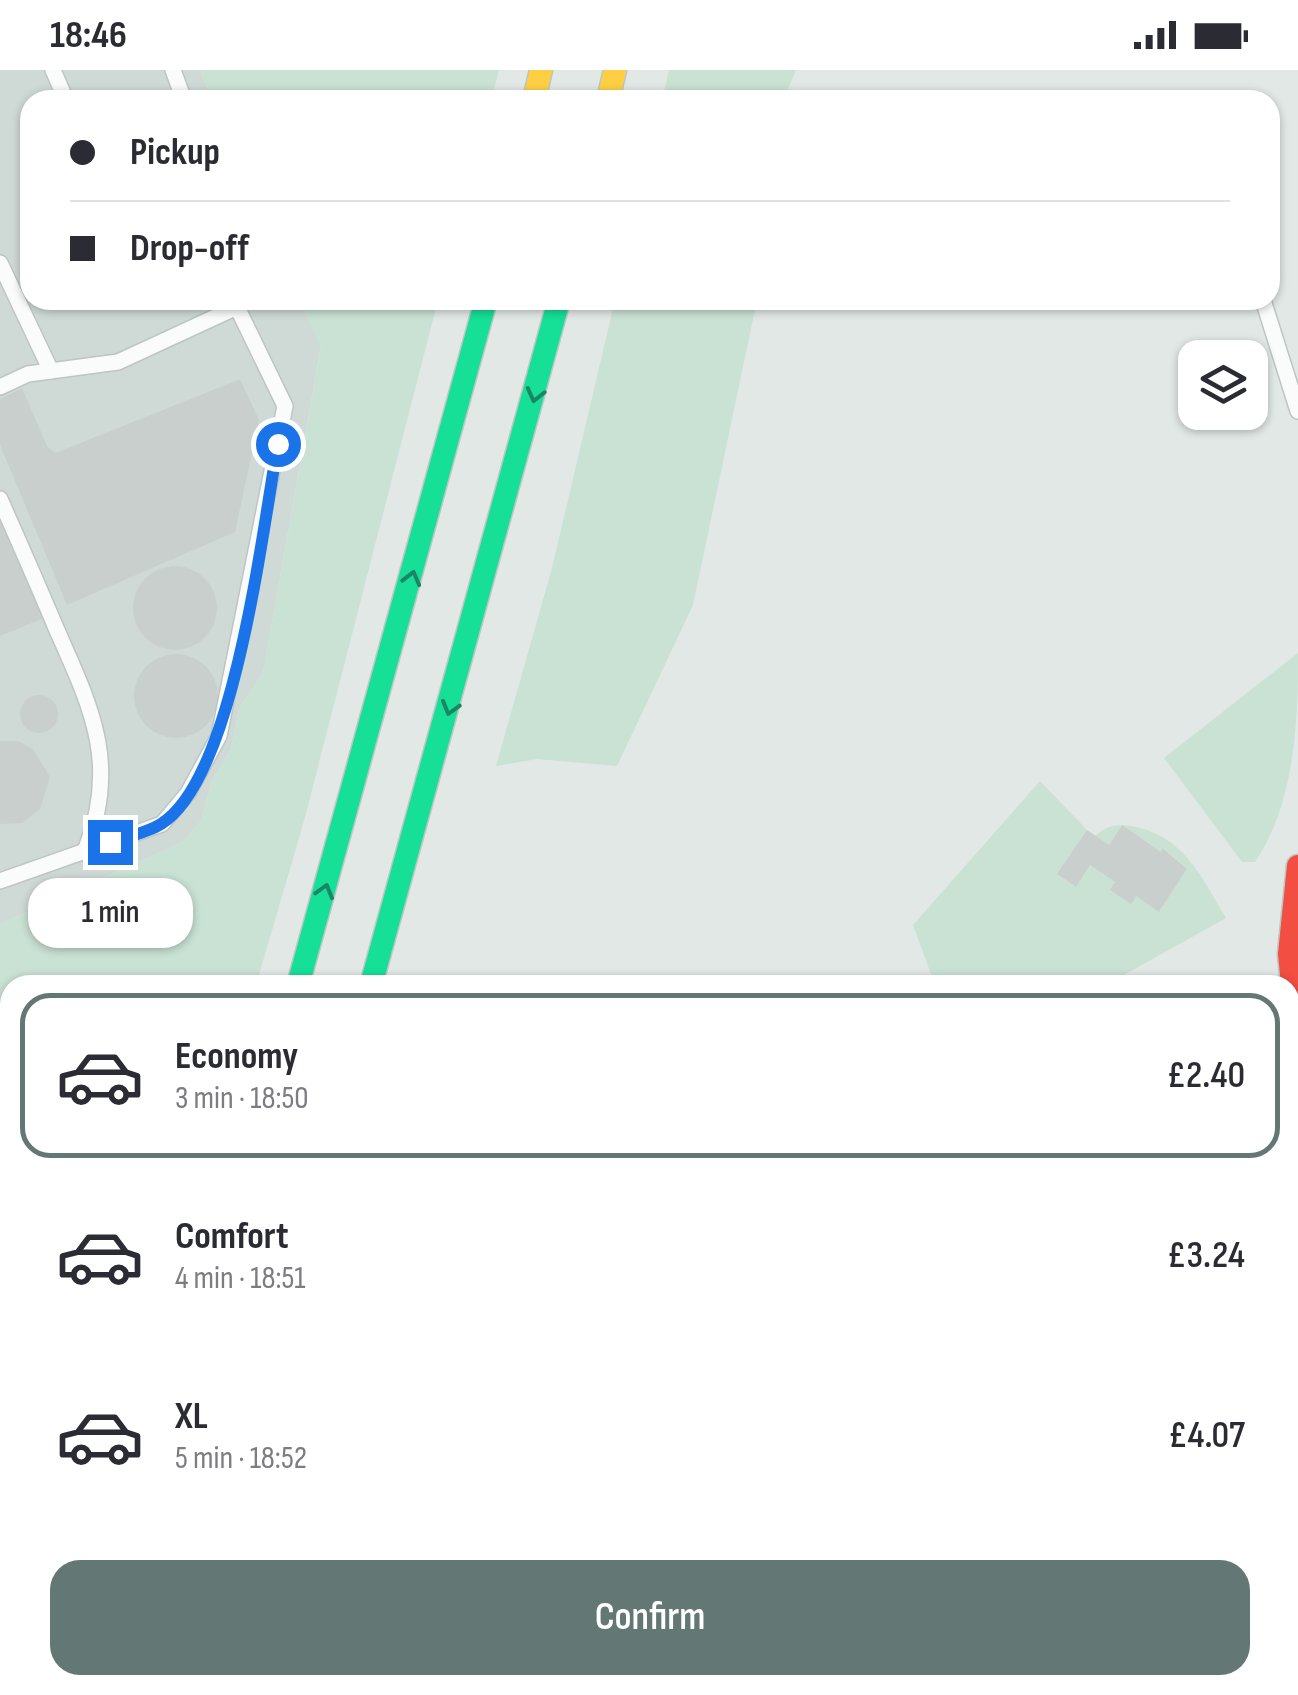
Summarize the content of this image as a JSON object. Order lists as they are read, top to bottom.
{
  "page": {
    "status": "18:46",
    "banner": ["Pickup", "Drop-off"],
    "bubble": "1 min",
    "list": [
      {
        "name": "Economy",
        "note": "3 min · 18:50",
        "value": "£2.40"
      },
      {
        "name": "Comfort",
        "note": "4 min · 18:51",
        "value": "£3.24"
      },
      {
        "name": "XL",
        "note": "5 min · 18:52",
        "value": "£4.07"
      }
    ],
    "buttons": "Confirm"
  }
}
